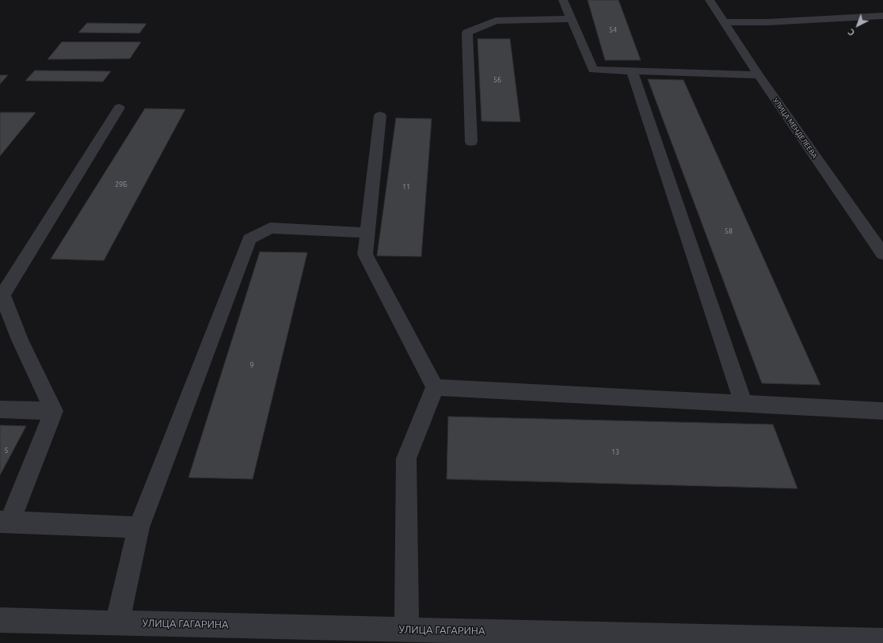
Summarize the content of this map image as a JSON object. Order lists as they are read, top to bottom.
{
  "streets": {
    "street": ["УЛИЦА МЕНДЕЛЕЕВА", "УЛИЦА ГАГАРИНА"]
  },
  "house_numbers": [
    "54",
    "56",
    "29Б",
    "11",
    "58",
    "9",
    "5",
    "13"
  ],
  "north": "bottom left"
}
